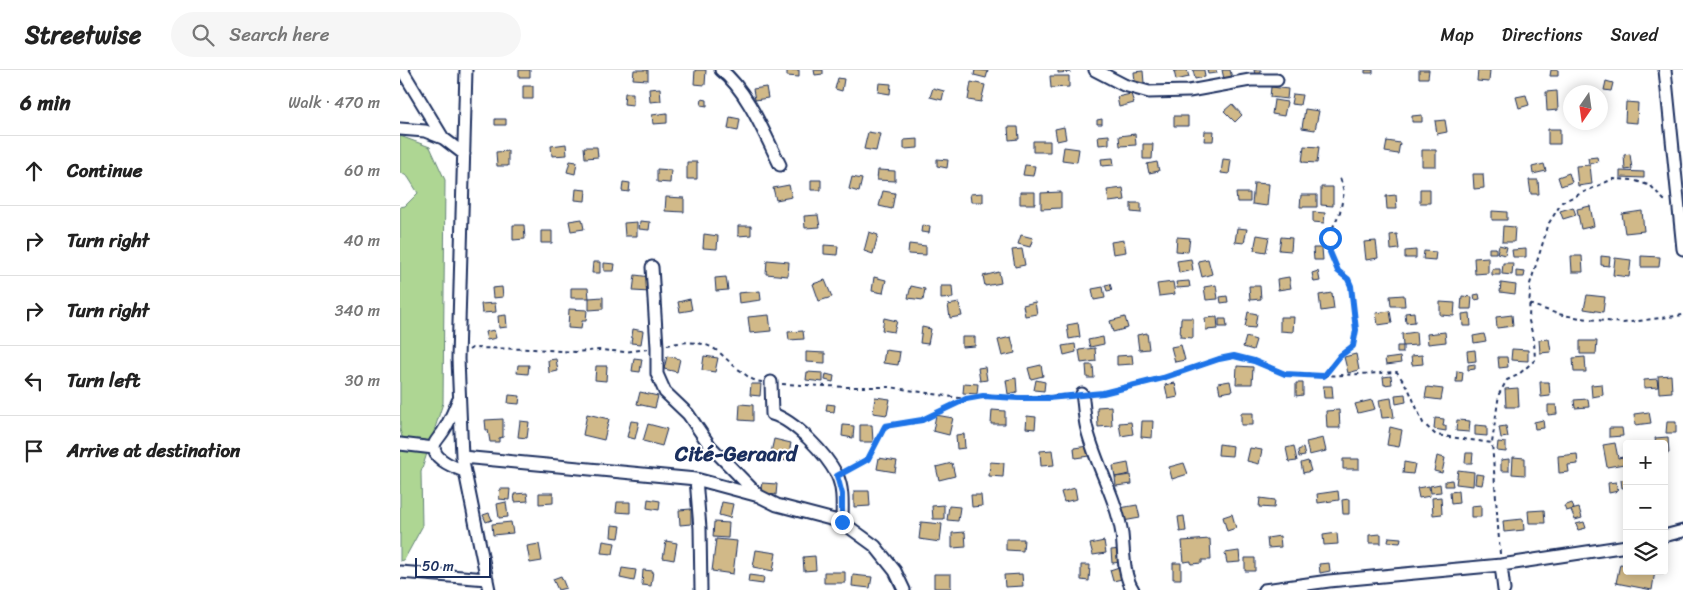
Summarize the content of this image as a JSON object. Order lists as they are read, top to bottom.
{
  "districts": ["Cité-Geraard"],
  "scale_bar": "50 m",
  "north": "bottom",
  "page": {
    "header": "Streetwise",
    "search": "Search here",
    "nav": ["Map", "Directions", "Saved"],
    "heading": ["6 min", "Walk · 470 m"],
    "list": [
      ["Continue", "60 m"],
      ["Turn right", "40 m"],
      ["Turn right", "340 m"],
      ["Turn left", "30 m"],
      "Arrive at destination"
    ],
    "map_buttons": ["+", "−"],
    "scale": "50 m"
  }
}
